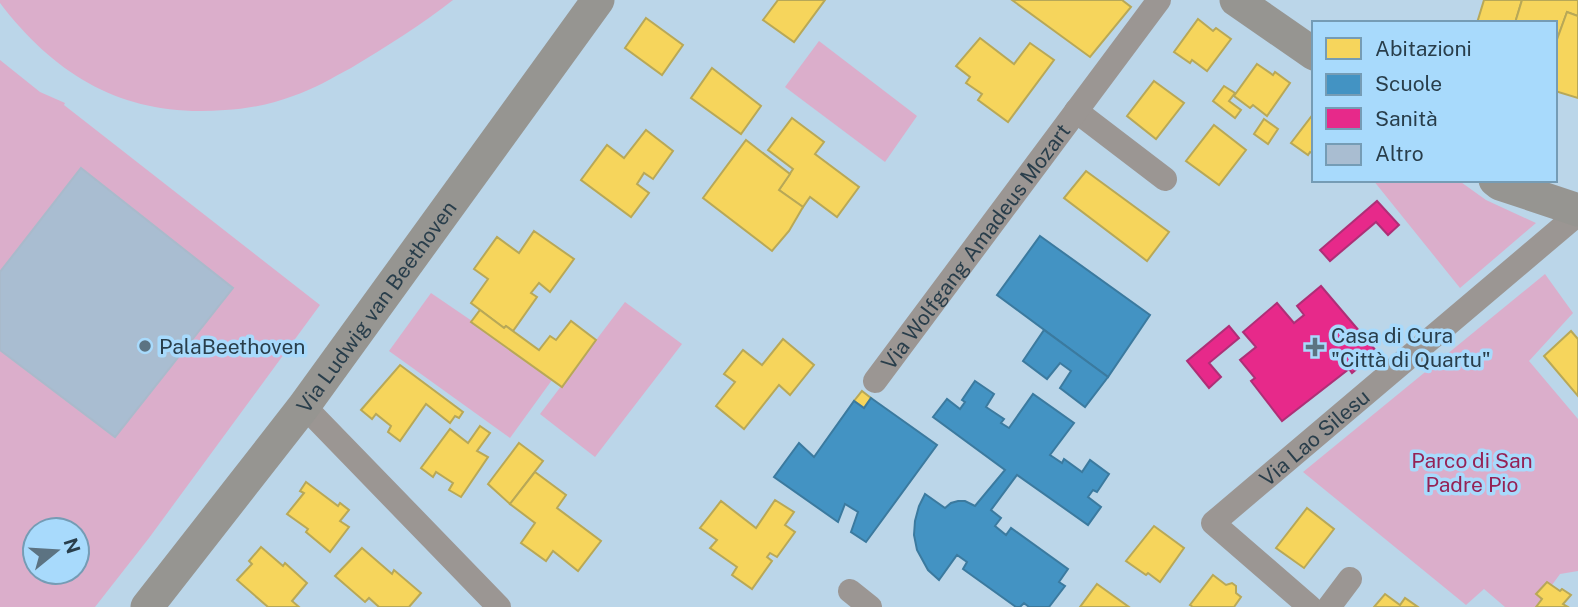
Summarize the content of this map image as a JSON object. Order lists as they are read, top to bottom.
{
  "streets": {
    "street": ["Via Wolfgang Amadeus Mozart", "Via Ludwig van Beethoven", "Via Lao Silesu"]
  },
  "parks": ["Parco di San Padre Pio"],
  "places": {
    "other": ["PalaBeethoven"],
    "health": ["Casa di Cura \"Città di Quartu\""]
  },
  "legend": [
    "Abitazioni",
    "Scuole",
    "Sanità",
    "Altro"
  ],
  "north": "right"
}
